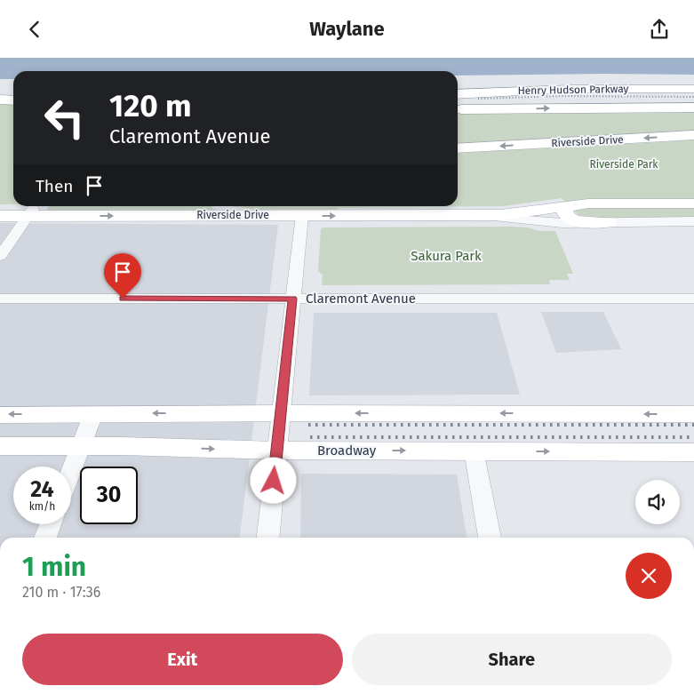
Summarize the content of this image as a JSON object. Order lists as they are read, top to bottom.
{
  "streets": {
    "highway": ["Henry Hudson Parkway"],
    "main road": ["Riverside Drive", "Broadway"],
    "street": ["Claremont Avenue"]
  },
  "parks": ["Riverside Park", "Sakura Park"],
  "page": {
    "header": "Waylane",
    "turn": ["120 m", "Claremont Avenue"],
    "then": "Then",
    "speed": "24 km/h",
    "limit": "30",
    "heading": ["1 min", "210 m · 17:36"],
    "buttons": ["Exit", "Share"]
  }
}
